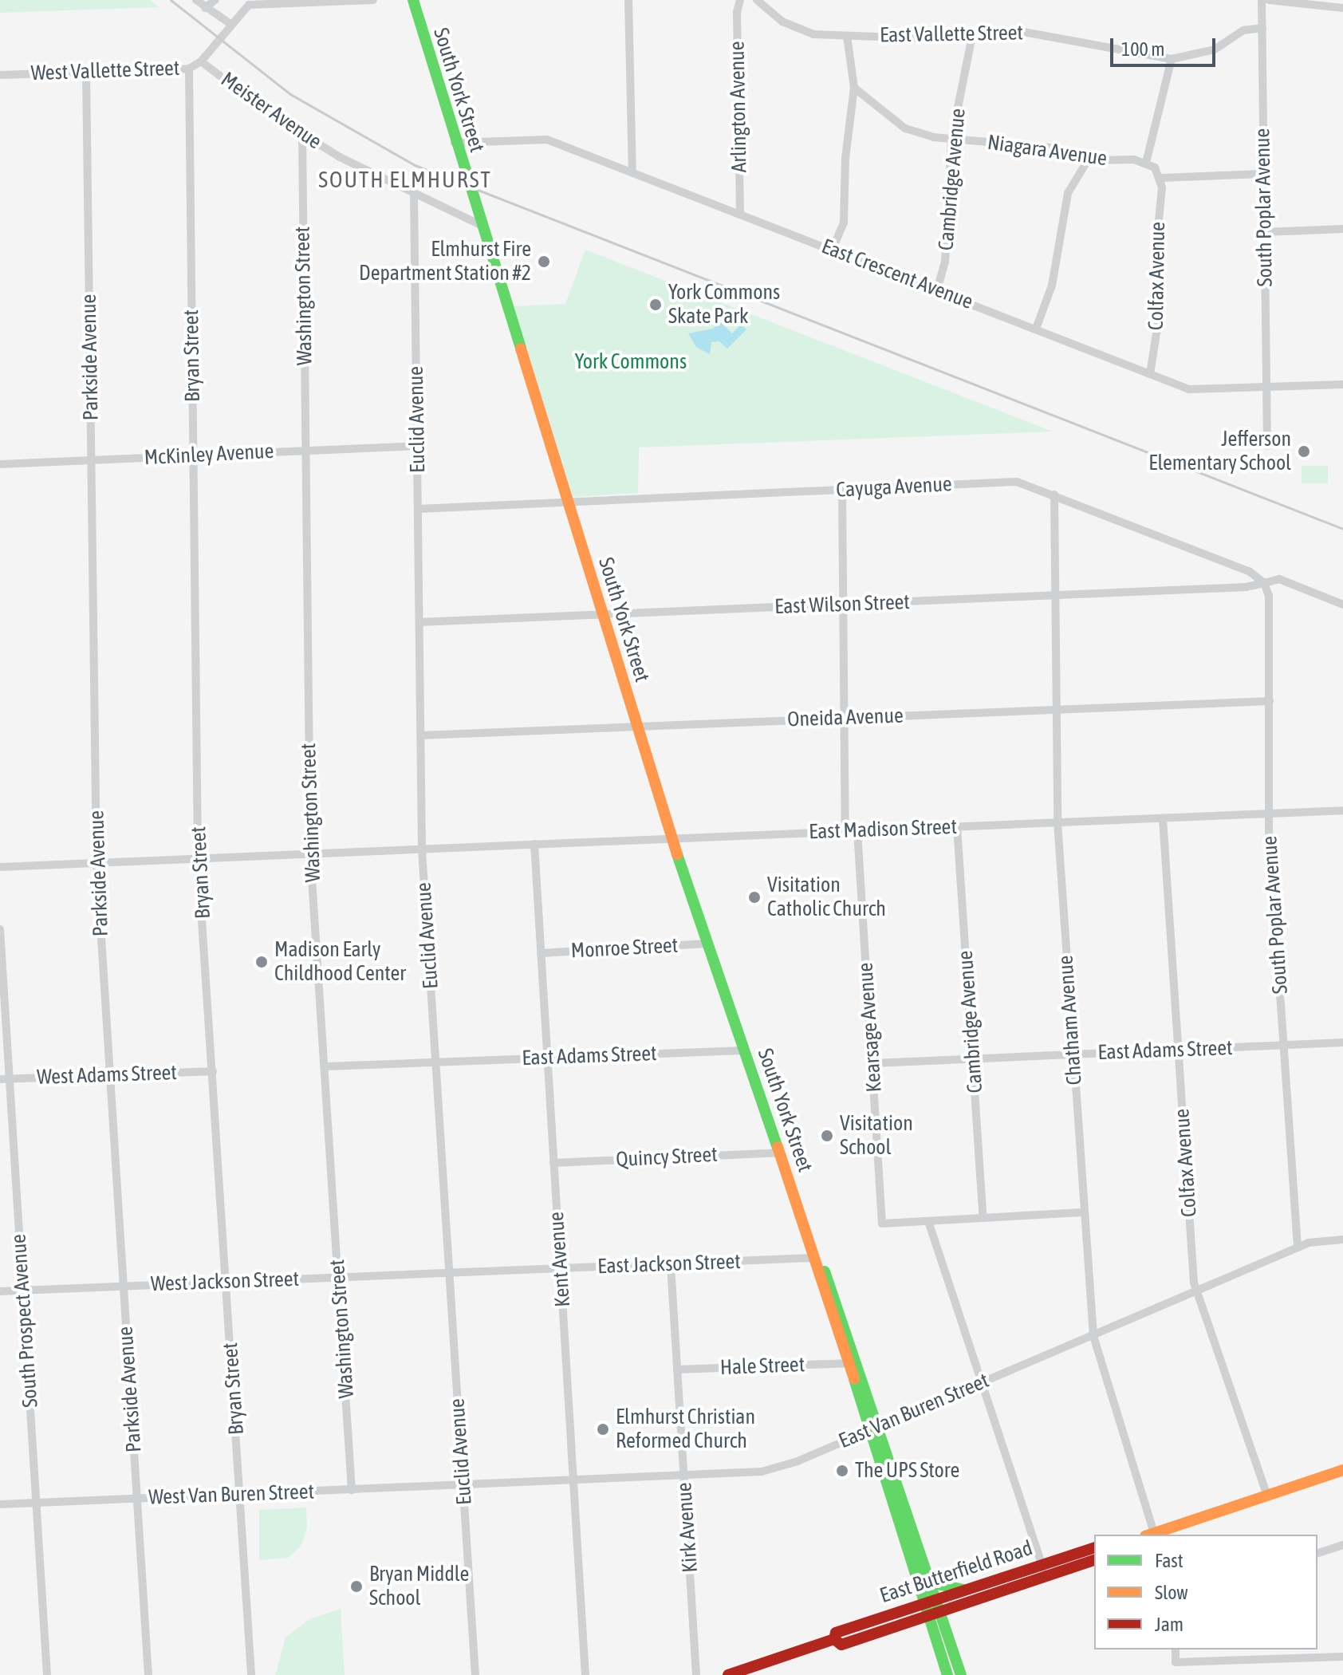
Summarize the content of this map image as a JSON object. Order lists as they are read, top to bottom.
{
  "streets": {
    "main road": ["South York Street", "East Butterfield Road"],
    "street": [
      "East Vallette Street",
      "West Vallette Street",
      "Arlington Avenue",
      "Meister Avenue",
      "Niagara Avenue",
      "Cambridge Avenue",
      "South Poplar Avenue",
      "East Crescent Avenue",
      "Colfax Avenue",
      "Washington Street",
      "Bryan Street",
      "Parkside Avenue",
      "Euclid Avenue",
      "McKinley Avenue",
      "Cayuga Avenue",
      "East Wilson Street",
      "Oneida Avenue",
      "East Madison Street",
      "Monroe Street",
      "Chatham Avenue",
      "Kearsage Avenue",
      "East Adams Street",
      "West Adams Street",
      "Quincy Street",
      "Kent Avenue",
      "East Jackson Street",
      "West Jackson Street",
      "South Prospect Avenue",
      "Hale Street",
      "East Van Buren Street",
      "West Van Buren Street",
      "Kirk Avenue"
    ]
  },
  "crossings": [
    ["East Vallette Street", "Cambridge Avenue"],
    ["East Vallette Street", "South Poplar Avenue"],
    ["West Vallette Street", "Meister Avenue"],
    ["West Vallette Street", "Bryan Street"],
    ["West Vallette Street", "Parkside Avenue"],
    ["South York Street", "Meister Avenue"],
    ["South York Street", "East Crescent Avenue"],
    ["South York Street", "Cayuga Avenue"],
    ["South York Street", "East Wilson Street"],
    ["South York Street", "Oneida Avenue"],
    ["South York Street", "East Madison Street"],
    ["South York Street", "Monroe Street"],
    ["South York Street", "East Adams Street"],
    ["South York Street", "Quincy Street"],
    ["South York Street", "East Jackson Street"],
    ["South York Street", "Hale Street"],
    ["South York Street", "East Van Buren Street"],
    ["South York Street", "East Butterfield Road"],
    ["Arlington Avenue", "East Crescent Avenue"],
    ["Meister Avenue", "Washington Street"],
    ["Meister Avenue", "Euclid Avenue"],
    ["Niagara Avenue", "Cambridge Avenue"],
    ["Cambridge Avenue", "East Crescent Avenue"],
    ["Cambridge Avenue", "East Madison Street"],
    ["Cambridge Avenue", "East Adams Street"],
    ["South Poplar Avenue", "East Crescent Avenue"],
    ["South Poplar Avenue", "Cayuga Avenue"],
    ["South Poplar Avenue", "East Wilson Street"],
    ["South Poplar Avenue", "Oneida Avenue"],
    ["South Poplar Avenue", "East Madison Street"],
    ["South Poplar Avenue", "East Adams Street"],
    ["South Poplar Avenue", "East Van Buren Street"],
    ["East Crescent Avenue", "Colfax Avenue"],
    ["Colfax Avenue", "East Madison Street"],
    ["Colfax Avenue", "East Adams Street"],
    ["Colfax Avenue", "East Van Buren Street"],
    ["Washington Street", "McKinley Avenue"],
    ["Washington Street", "East Madison Street"],
    ["Washington Street", "West Jackson Street"],
    ["Washington Street", "West Van Buren Street"],
    ["Bryan Street", "McKinley Avenue"],
    ["Bryan Street", "East Madison Street"],
    ["Bryan Street", "West Adams Street"],
    ["Bryan Street", "West Jackson Street"],
    ["Bryan Street", "West Van Buren Street"],
    ["Parkside Avenue", "McKinley Avenue"],
    ["Parkside Avenue", "East Madison Street"],
    ["Parkside Avenue", "West Adams Street"],
    ["Parkside Avenue", "West Jackson Street"],
    ["Parkside Avenue", "West Van Buren Street"],
    ["Euclid Avenue", "McKinley Avenue"],
    ["Euclid Avenue", "Cayuga Avenue"],
    ["Euclid Avenue", "East Wilson Street"],
    ["Euclid Avenue", "Oneida Avenue"],
    ["Euclid Avenue", "East Madison Street"],
    ["Euclid Avenue", "East Adams Street"],
    ["Euclid Avenue", "East Jackson Street"],
    ["Euclid Avenue", "West Jackson Street"],
    ["Euclid Avenue", "East Van Buren Street"],
    ["Euclid Avenue", "West Van Buren Street"],
    ["Cayuga Avenue", "East Wilson Street"],
    ["Cayuga Avenue", "Chatham Avenue"],
    ["East Wilson Street", "Chatham Avenue"],
    ["Oneida Avenue", "Chatham Avenue"],
    ["East Madison Street", "Chatham Avenue"],
    ["East Madison Street", "Kearsage Avenue"],
    ["East Madison Street", "Kent Avenue"],
    ["Monroe Street", "Kent Avenue"],
    ["Chatham Avenue", "East Adams Street"],
    ["Chatham Avenue", "East Van Buren Street"],
    ["Kearsage Avenue", "East Adams Street"],
    ["East Adams Street", "Kent Avenue"],
    ["West Adams Street", "South Prospect Avenue"],
    ["Quincy Street", "Kent Avenue"],
    ["Kent Avenue", "East Jackson Street"],
    ["Kent Avenue", "East Van Buren Street"],
    ["East Jackson Street", "West Jackson Street"],
    ["East Jackson Street", "Kirk Avenue"],
    ["West Jackson Street", "South Prospect Avenue"],
    ["South Prospect Avenue", "West Van Buren Street"],
    ["Hale Street", "Kirk Avenue"],
    ["East Van Buren Street", "West Van Buren Street"],
    ["East Van Buren Street", "Kirk Avenue"]
  ],
  "districts": ["SOUTH ELMHURST"],
  "parks": ["York Commons"],
  "places": [
    "Elmhurst Fire Department Station #2",
    "York Commons Skate Park",
    "Jefferson Elementary School",
    "Visitation Catholic Church",
    "Madison Early Childhood Center",
    "Visitation School",
    "Elmhurst Christian Reformed Church",
    "The UPS Store",
    "Bryan Middle School"
  ],
  "legend": ["Fast", "Slow", "Jam"],
  "scale_bar": "100 m"
}
